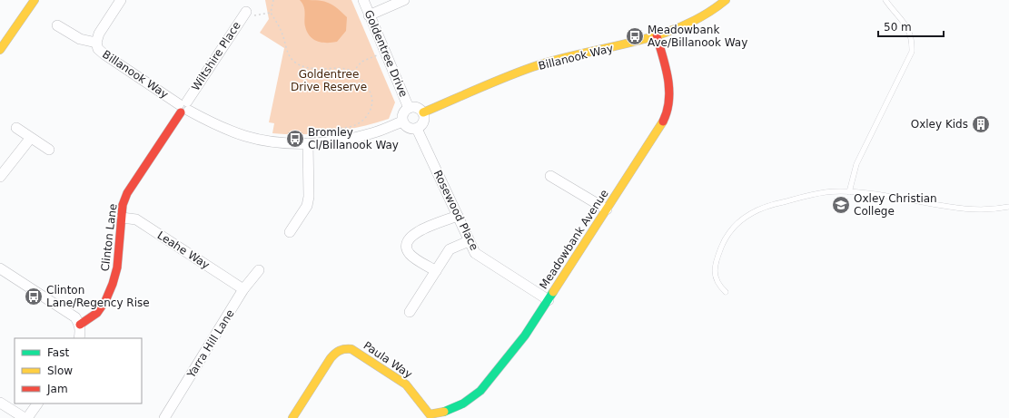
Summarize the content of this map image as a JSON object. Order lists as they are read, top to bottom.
{
  "streets": {
    "street": [
      "Goldentree Drive",
      "Wiltshire Place",
      "Billanook Way",
      "Rosewood Place",
      "Clinton Lane",
      "Meadowbank Avenue",
      "Leahe Way",
      "Yarra Hill Lane",
      "Paula Way"
    ]
  },
  "crossings": [
    ["Goldentree Drive", "Billanook Way"],
    ["Goldentree Drive", "Rosewood Place"],
    ["Wiltshire Place", "Billanook Way"],
    ["Wiltshire Place", "Clinton Lane"],
    ["Billanook Way", "Rosewood Place"],
    ["Billanook Way", "Clinton Lane"],
    ["Billanook Way", "Meadowbank Avenue"],
    ["Rosewood Place", "Meadowbank Avenue"],
    ["Clinton Lane", "Leahe Way"],
    ["Meadowbank Avenue", "Paula Way"],
    ["Leahe Way", "Yarra Hill Lane"]
  ],
  "parks": ["Goldentree Drive Reserve"],
  "places": {
    "bus stop": ["Meadowbank Ave/Billanook Way", "Bromley Cl/Billanook Way", "Clinton Lane/Regency Rise"],
    "building": ["Oxley Kids"],
    "school or university": ["Oxley Christian College"]
  },
  "legend": ["Fast", "Slow", "Jam"],
  "scale_bar": "50 m"
}
